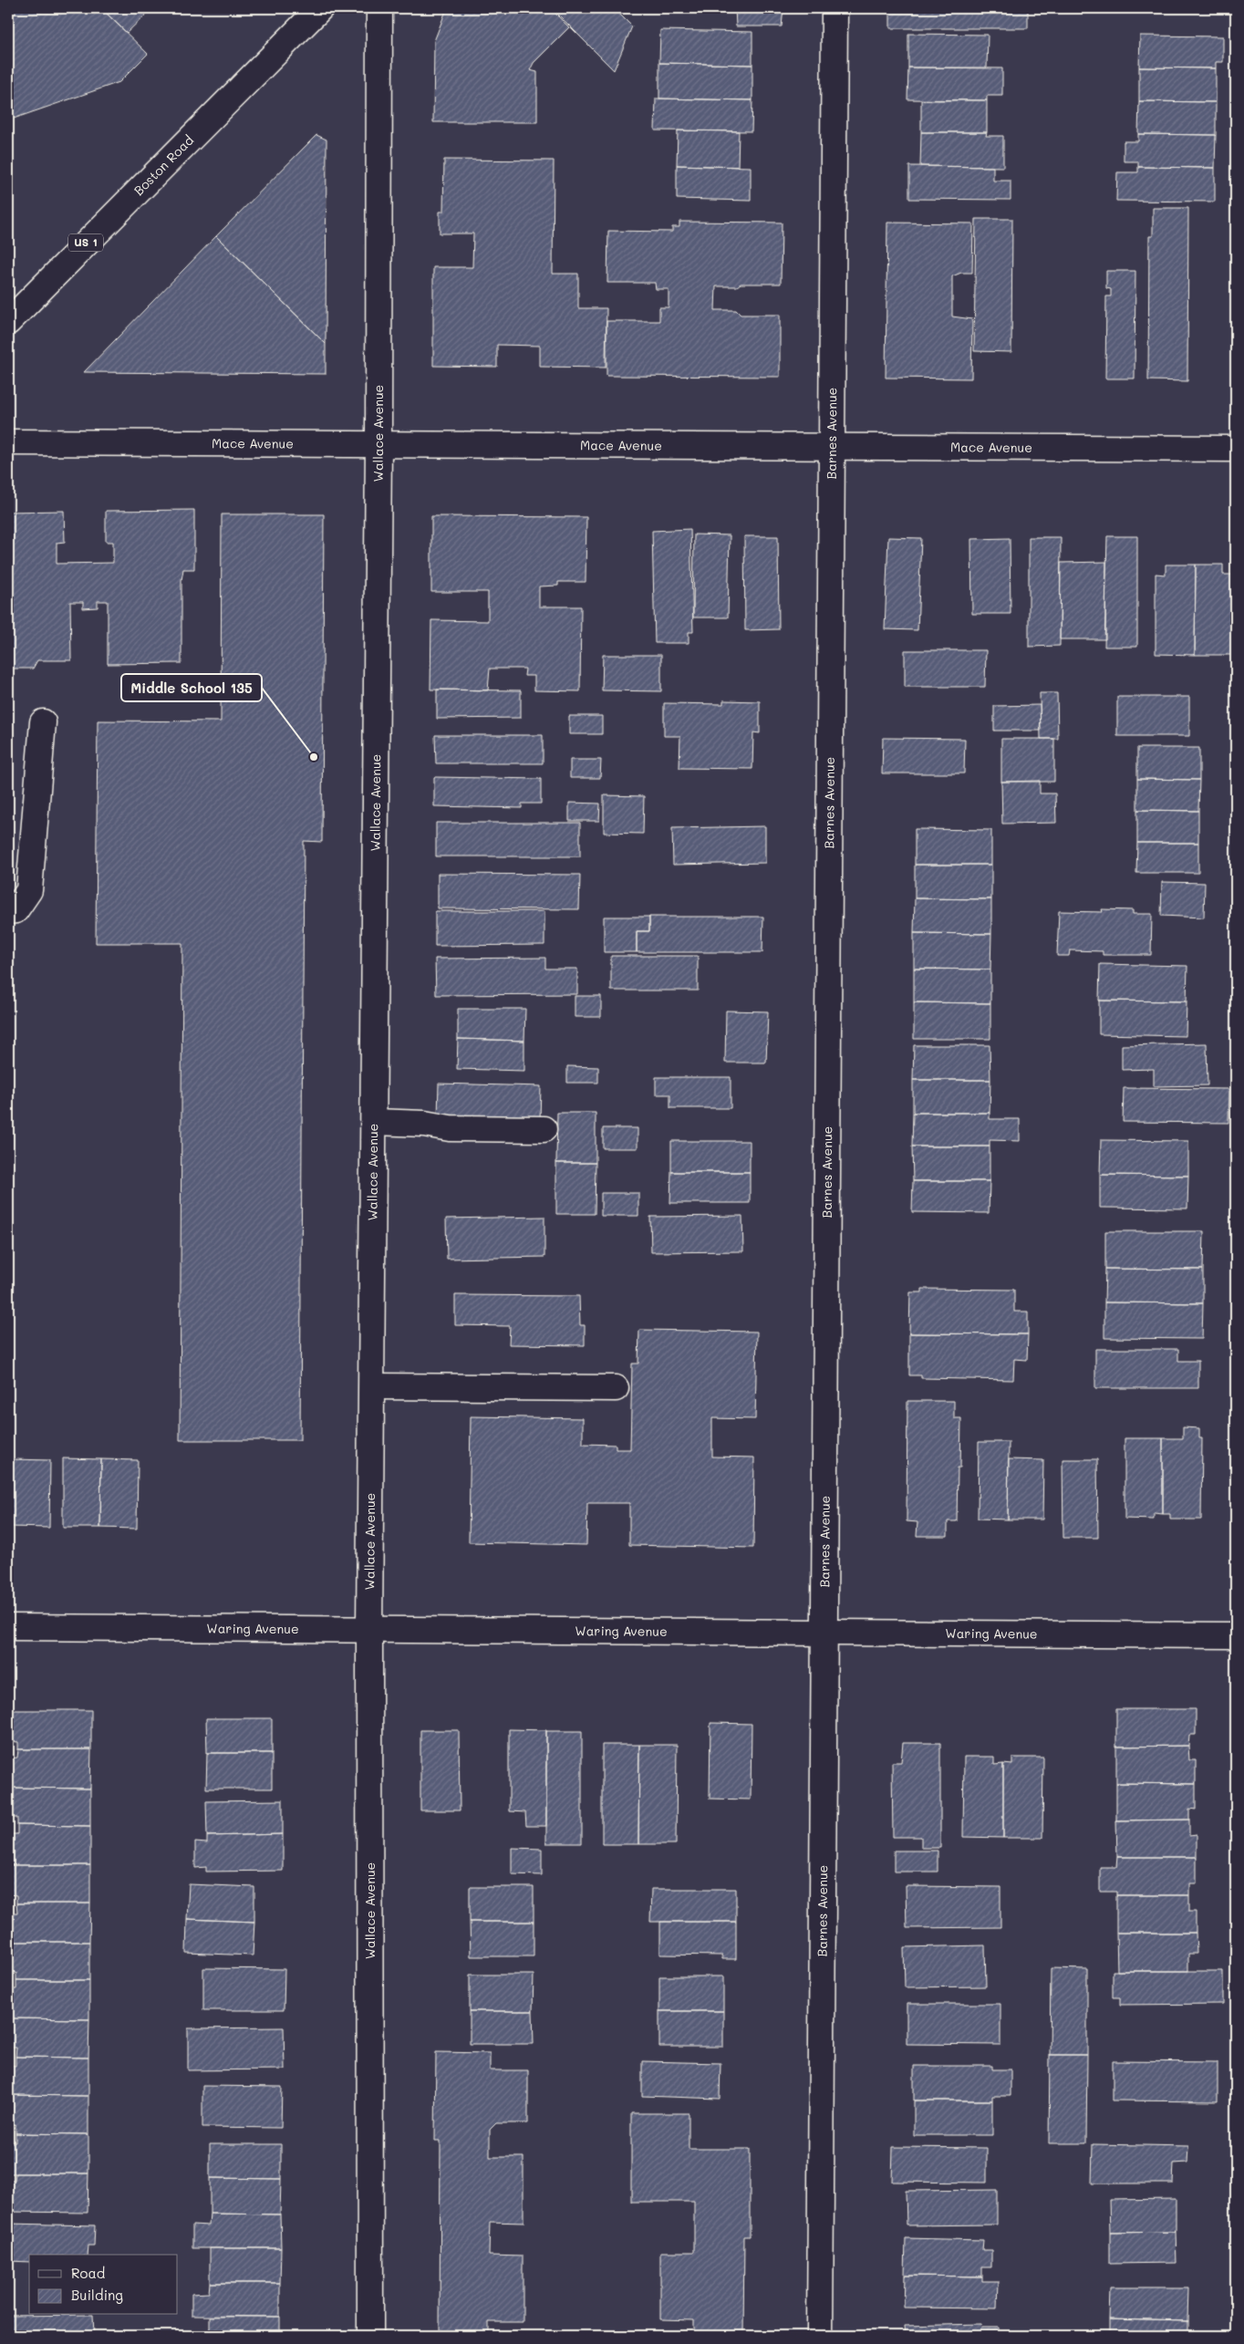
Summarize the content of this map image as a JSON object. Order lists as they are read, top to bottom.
{
  "streets": {
    "street": [
      "Boston Road",
      "US 1",
      "Wallace Avenue",
      "Barnes Avenue",
      "Mace Avenue",
      "Waring Avenue"
    ]
  },
  "crossings": [
    ["Wallace Avenue", "Mace Avenue"],
    ["Wallace Avenue", "Waring Avenue"],
    ["Barnes Avenue", "Mace Avenue"],
    ["Barnes Avenue", "Waring Avenue"]
  ],
  "places": ["Middle School 135"],
  "legend": ["Road", "Building"]
}
